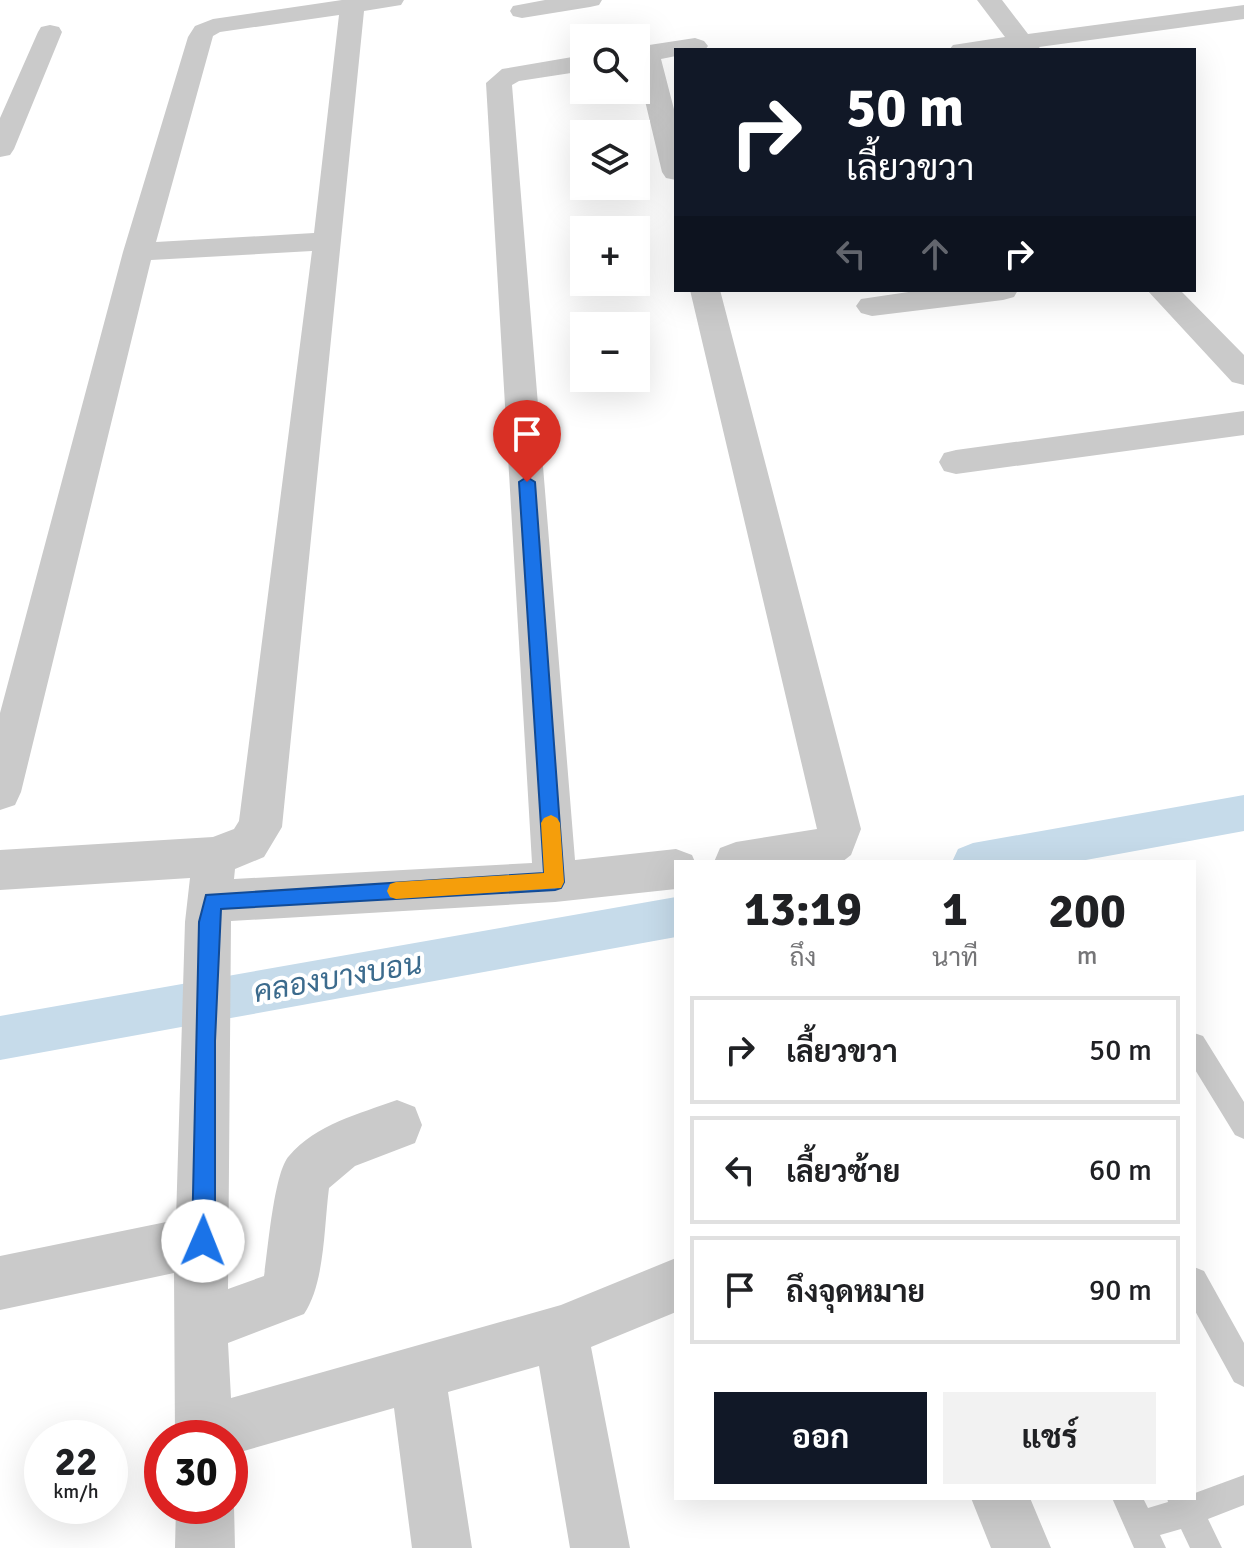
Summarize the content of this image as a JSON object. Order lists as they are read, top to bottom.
{
  "water": ["คลองบางบอน"],
  "page": {
    "map_buttons": ["+", "−"],
    "turn": ["50 m", "เลี้ยวขวา"],
    "eta": [
      "13:19",
      "ถึง",
      "1",
      "นาที",
      "200",
      "m"
    ],
    "list": [
      {
        "name": "เลี้ยวขวา",
        "value": "50 m"
      },
      {
        "name": "เลี้ยวซ้าย",
        "value": "60 m"
      },
      {
        "name": "ถึงจุดหมาย",
        "value": "90 m"
      }
    ],
    "buttons": ["ออก", "แชร์"],
    "speed": "22 km/h",
    "limit": "30"
  }
}
